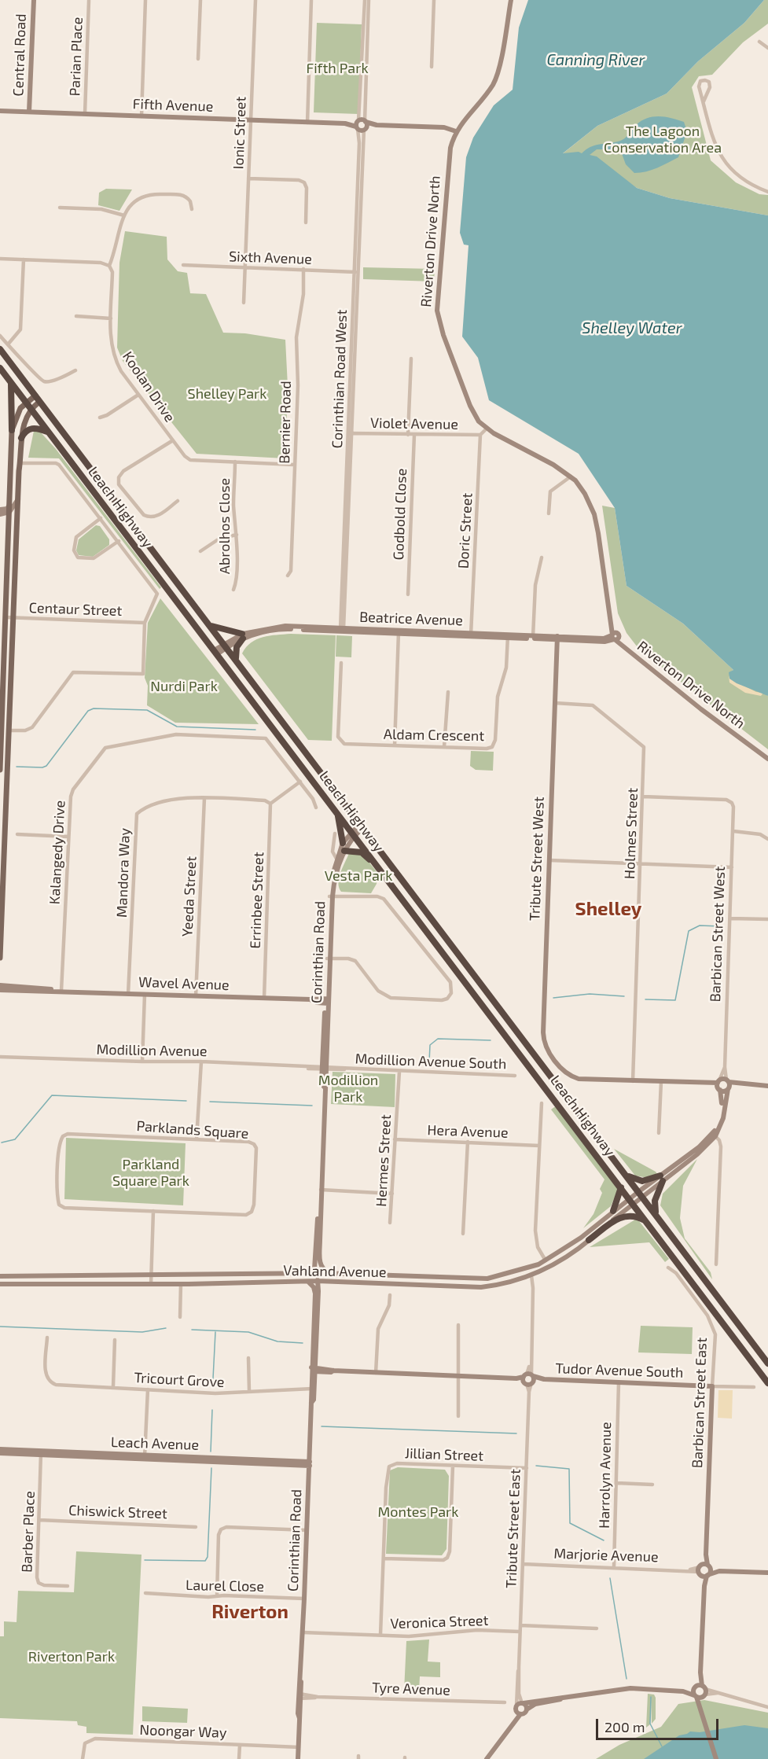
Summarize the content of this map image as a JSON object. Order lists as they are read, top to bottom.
{
  "streets": {
    "highway": ["Leach Highway"],
    "street": [
      "Central Road",
      "Parian Place",
      "Fifth Avenue",
      "Ionic Street",
      "Riverton Drive North",
      "Sixth Avenue",
      "Corinthian Road West",
      "Koolan Drive",
      "Bernier Road",
      "Violet Avenue",
      "Godbold Close",
      "Abrolhos Close",
      "Doric Street",
      "Centaur Street",
      "Beatrice Avenue",
      "Aldam Crescent",
      "Holmes Street",
      "Kalangedy Drive",
      "Tribute Street West",
      "Mandora Way",
      "Yeeda Street",
      "Errinbee Street",
      "Barbican Street West",
      "Corinthian Road",
      "Wavel Avenue",
      "Modillion Avenue",
      "Modillion Avenue South",
      "Parklands Square",
      "Hera Avenue",
      "Hermes Street",
      "Vahland Avenue",
      "Tudor Avenue South",
      "Tricourt Grove",
      "Barbican Street East",
      "Leach Avenue",
      "Jillian Street",
      "Harrolyn Avenue",
      "Chiswick Street",
      "Tribute Street East",
      "Barber Place",
      "Marjorie Avenue",
      "Laurel Close",
      "Veronica Street",
      "Tyre Avenue",
      "Noongar Way"
    ]
  },
  "crossings": [
    ["Central Road", "Fifth Avenue"],
    ["Parian Place", "Fifth Avenue"],
    ["Fifth Avenue", "Ionic Street"],
    ["Fifth Avenue", "Corinthian Road West"],
    ["Ionic Street", "Sixth Avenue"],
    ["Riverton Drive North", "Beatrice Avenue"],
    ["Sixth Avenue", "Corinthian Road West"],
    ["Sixth Avenue", "Bernier Road"],
    ["Corinthian Road West", "Violet Avenue"],
    ["Corinthian Road West", "Beatrice Avenue"],
    ["Koolan Drive", "Bernier Road"],
    ["Koolan Drive", "Abrolhos Close"],
    ["Violet Avenue", "Godbold Close"],
    ["Violet Avenue", "Doric Street"],
    ["Leach Highway", "Beatrice Avenue"],
    ["Leach Highway", "Corinthian Road"],
    ["Leach Highway", "Vahland Avenue"],
    ["Doric Street", "Beatrice Avenue"],
    ["Beatrice Avenue", "Aldam Crescent"],
    ["Beatrice Avenue", "Tribute Street West"],
    ["Holmes Street", "Tribute Street West"],
    ["Holmes Street", "Barbican Street West"],
    ["Kalangedy Drive", "Wavel Avenue"],
    ["Mandora Way", "Yeeda Street"],
    ["Mandora Way", "Errinbee Street"],
    ["Mandora Way", "Wavel Avenue"],
    ["Yeeda Street", "Wavel Avenue"],
    ["Errinbee Street", "Wavel Avenue"],
    ["Corinthian Road", "Wavel Avenue"],
    ["Corinthian Road", "Modillion Avenue"],
    ["Corinthian Road", "Modillion Avenue South"],
    ["Corinthian Road", "Vahland Avenue"],
    ["Corinthian Road", "Tudor Avenue South"],
    ["Corinthian Road", "Tricourt Grove"],
    ["Corinthian Road", "Leach Avenue"],
    ["Corinthian Road", "Laurel Close"],
    ["Corinthian Road", "Veronica Street"],
    ["Corinthian Road", "Tyre Avenue"],
    ["Corinthian Road", "Noongar Way"],
    ["Modillion Avenue", "Modillion Avenue South"],
    ["Modillion Avenue South", "Hermes Street"],
    ["Hera Avenue", "Hermes Street"],
    ["Vahland Avenue", "Tribute Street East"],
    ["Tudor Avenue South", "Barbican Street East"],
    ["Tudor Avenue South", "Harrolyn Avenue"],
    ["Tudor Avenue South", "Tribute Street East"],
    ["Barbican Street East", "Marjorie Avenue"],
    ["Leach Avenue", "Barber Place"],
    ["Jillian Street", "Tribute Street East"],
    ["Jillian Street", "Veronica Street"],
    ["Harrolyn Avenue", "Marjorie Avenue"],
    ["Chiswick Street", "Barber Place"],
    ["Tribute Street East", "Marjorie Avenue"],
    ["Tribute Street East", "Veronica Street"]
  ],
  "districts": ["Shelley", "Riverton"],
  "water": ["Canning River", "Shelley Water"],
  "parks": [
    "Fifth Park",
    "The Lagoon Conservation Area",
    "Shelley Park",
    "Nurdi Park",
    "Vesta Park",
    "Modillion Park",
    "Parkland Square Park",
    "Montes Park",
    "Riverton Park"
  ],
  "scale_bar": "200 m"
}
